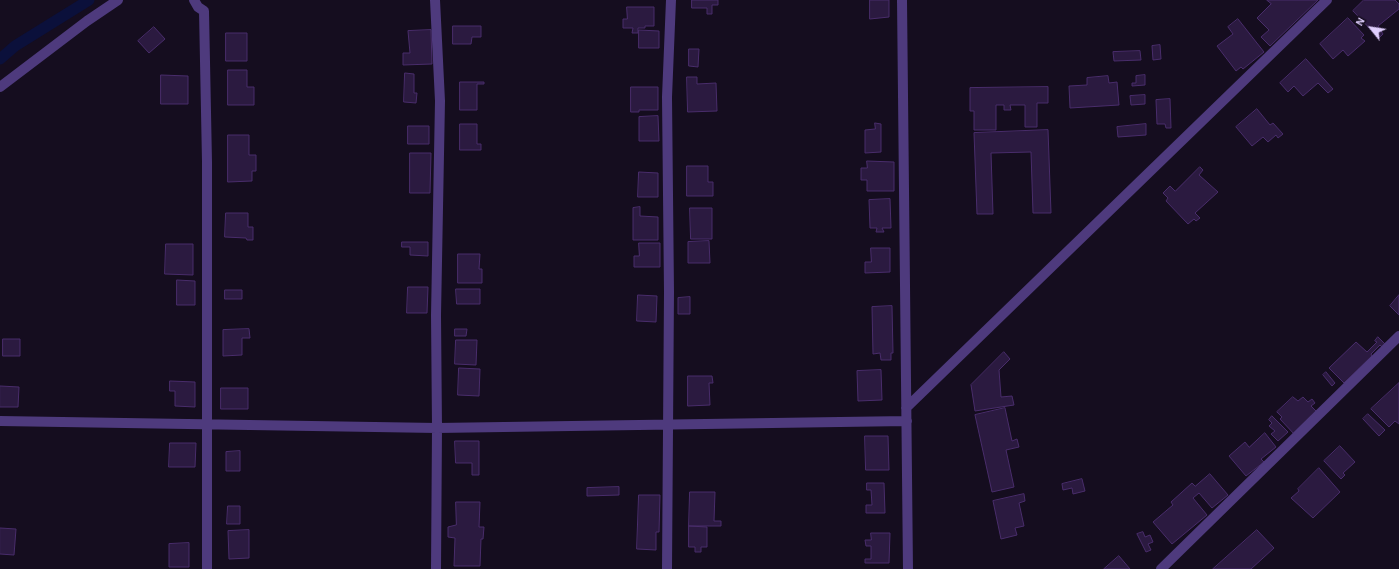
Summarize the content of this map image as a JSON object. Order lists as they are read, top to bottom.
{
  "north": "top left"
}
